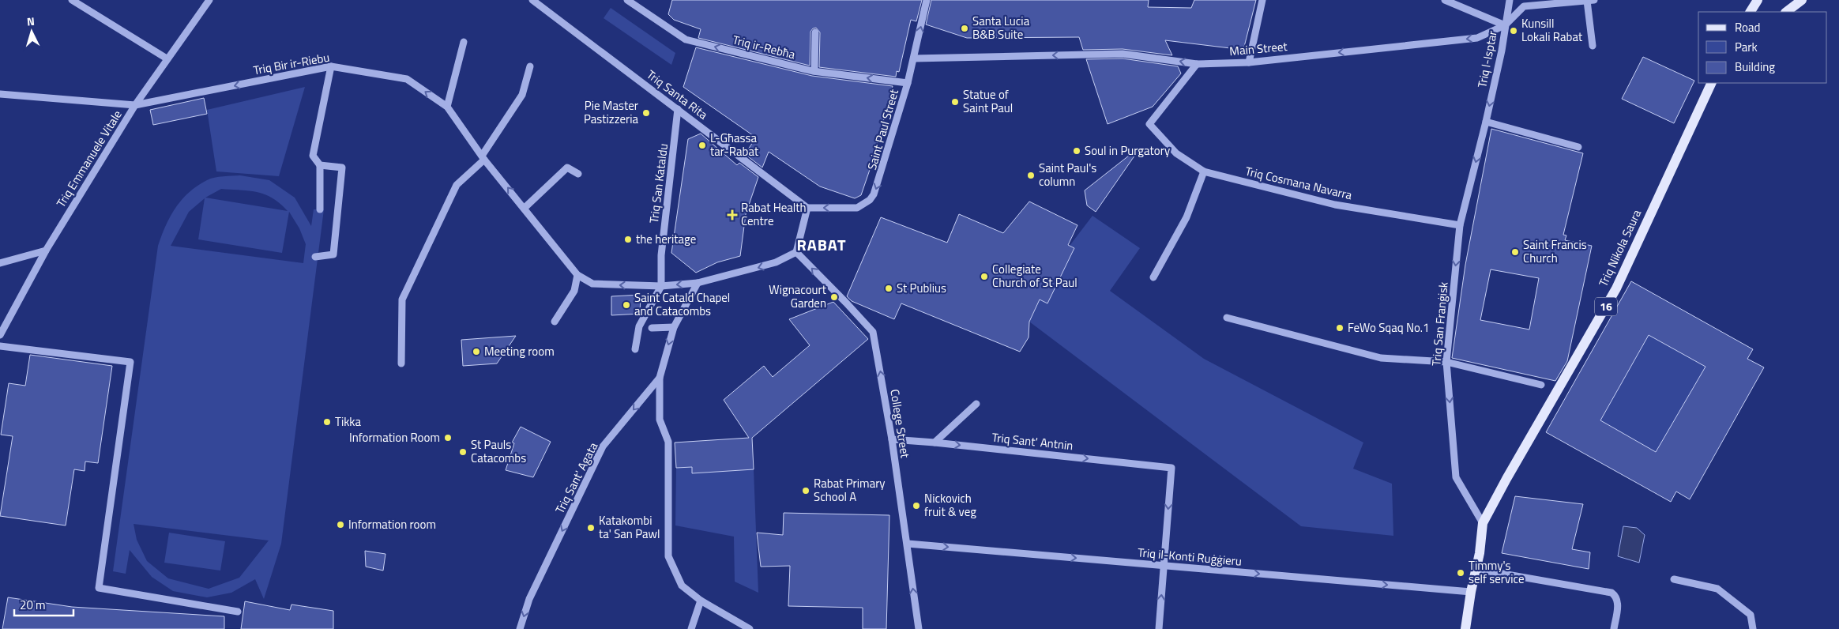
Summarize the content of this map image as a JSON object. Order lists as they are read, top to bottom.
{
  "streets": {
    "main road": ["Triq Nikola Saura", "16"],
    "street": [
      "Triq ir-Rebħa",
      "Main Street",
      "Triq l-Isptar",
      "Triq Bir ir-Riebu",
      "Triq Santa Rita",
      "Saint Paul Street",
      "Triq Emmanuele Vitale",
      "Triq San Kataldu",
      "Triq Cosmana Navarra",
      "Triq San Franġisk",
      "College Street",
      "Triq Sant' Antnin",
      "Triq Sant' Agata",
      "Triq il-Konti Ruġġieru"
    ]
  },
  "crossings": [
    ["Triq ir-Rebħa", "Saint Paul Street"],
    ["Main Street", "Triq l-Isptar"],
    ["Main Street", "Saint Paul Street"],
    ["Main Street", "Triq Cosmana Navarra"],
    ["Triq l-Isptar", "Triq San Franġisk"],
    ["Triq Bir ir-Riebu", "Triq Emmanuele Vitale"],
    ["Triq Bir ir-Riebu", "Triq San Kataldu"],
    ["Triq Santa Rita", "Saint Paul Street"],
    ["Triq Santa Rita", "Triq San Kataldu"],
    ["Triq Cosmana Navarra", "Triq San Franġisk"],
    ["Triq Nikola Saura", "16"],
    ["Triq Nikola Saura", "Triq San Franġisk"],
    ["16", "Triq San Franġisk"],
    ["16", "Triq il-Konti Ruġġieru"],
    ["College Street", "Triq Sant' Antnin"],
    ["College Street", "Triq il-Konti Ruġġieru"],
    ["Triq Sant' Antnin", "Triq il-Konti Ruġġieru"]
  ],
  "one_way": [
    "Triq ir-Rebħa",
    "Main Street",
    "Triq l-Isptar",
    "Triq Bir ir-Riebu",
    "Triq San Franġisk",
    "College Street",
    "Triq Sant' Agata",
    "Triq il-Konti Ruġġieru"
  ],
  "districts": ["RABAT"],
  "places": {
    "other": [
      "Santa Lucia B&B Suite",
      "Kunsill Lokali Rabat",
      "Statue of Saint Paul",
      "Pie Master Pastizzeria",
      "L-Għassa tar-Rabat",
      "Soul in Purgatory",
      "Saint Paul's column",
      "the heritage",
      "Saint Francis Church",
      "Collegiate Church of St Paul",
      "St Publius",
      "Wignacourt Garden",
      "Saint Catald Chapel and Catacombs",
      "FeWo Sqaq No.1",
      "Meeting room",
      "Tikka",
      "Information Room",
      "St Pauls Catacombs",
      "Rabat Primary School A",
      "Nickovich fruit & veg",
      "Information room",
      "Katakombi ta' San Pawl",
      "Timmy's self service"
    ],
    "health": ["Rabat Health Centre"]
  },
  "legend": ["Road", "Park", "Building"],
  "scale_bar": "20 m",
  "north": "top"
}
